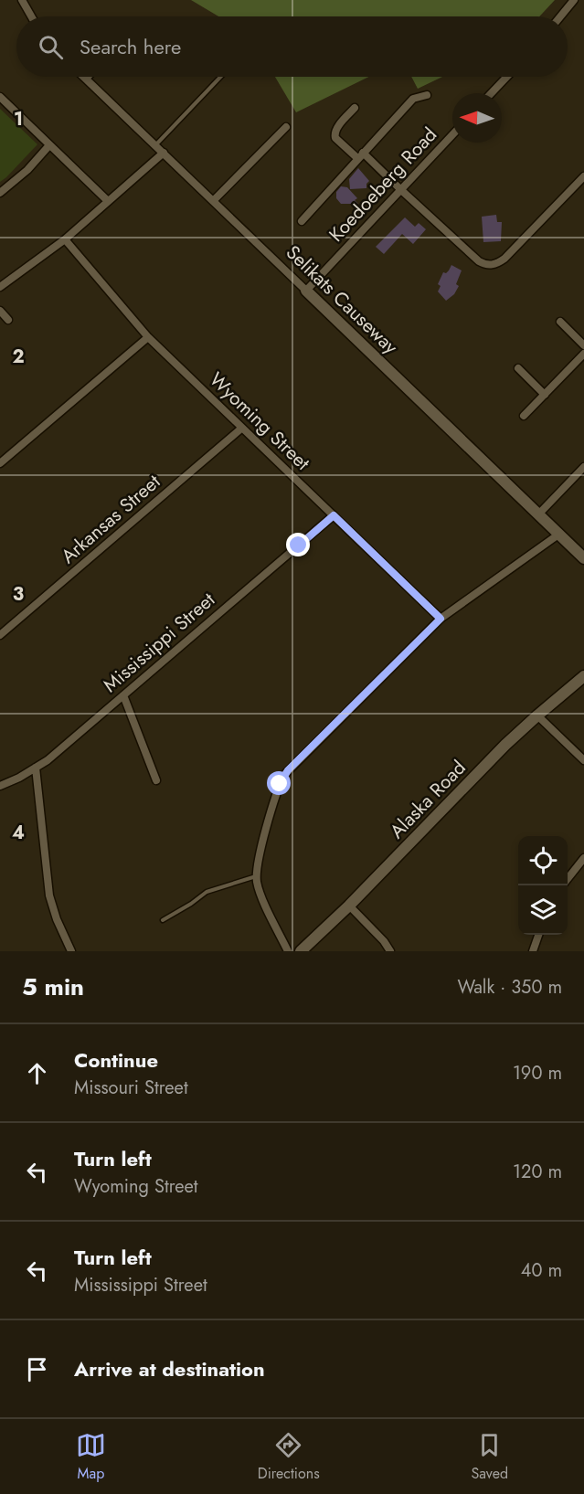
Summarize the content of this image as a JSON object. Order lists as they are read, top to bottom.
{
  "streets": {
    "street": [
      "Koedoeberg Road",
      "Selikats Causeway",
      "Wyoming Street",
      "Arkansas Street",
      "Mississippi Street",
      "Alaska Road"
    ]
  },
  "crossings": [
    ["Koedoeberg Road", "Selikats Causeway"],
    ["Wyoming Street", "Arkansas Street"],
    ["Wyoming Street", "Mississippi Street"]
  ],
  "north": "left",
  "page": {
    "search": "Search here",
    "heading": ["5 min", "Walk · 350 m"],
    "list": [
      ["Continue", "Missouri Street", "190 m"],
      ["Turn left", "Wyoming Street", "120 m"],
      ["Turn left", "Mississippi Street", "40 m"],
      "Arrive at destination"
    ],
    "nav": ["Map", "Directions", "Saved"]
  },
  "grid": {
    "rows": [
      "1",
      "2",
      "3",
      "4"
    ]
  }
}
